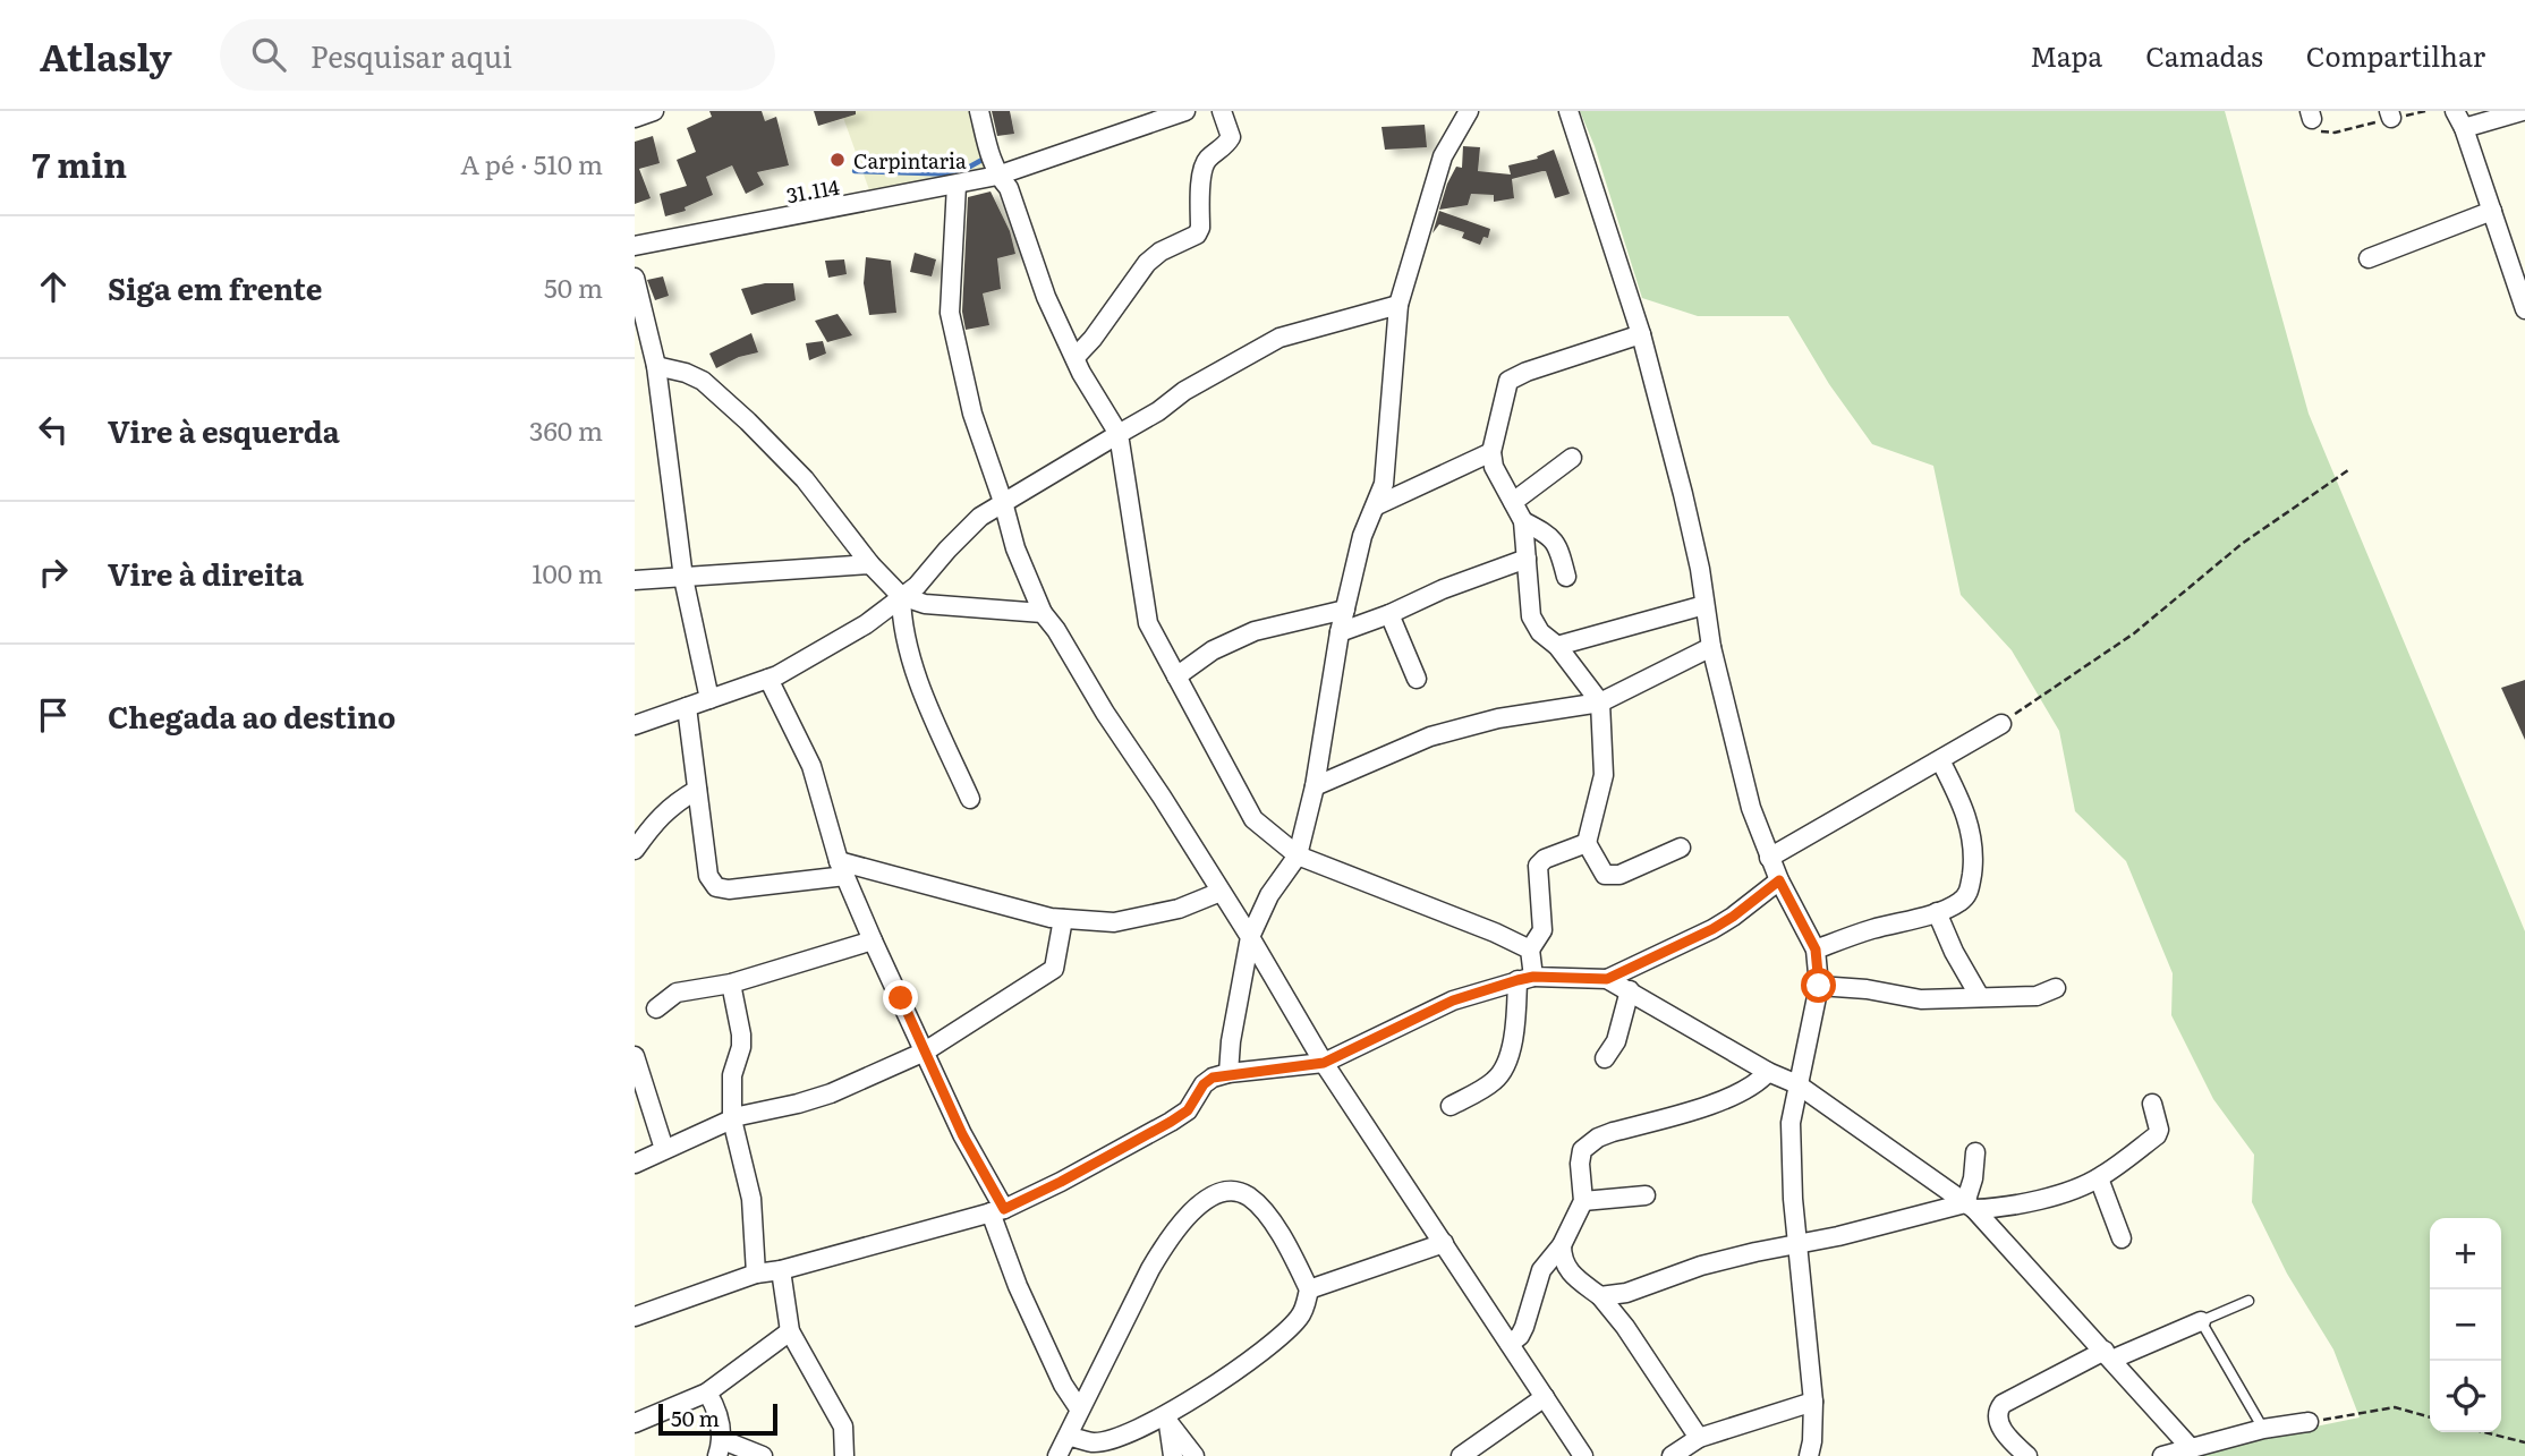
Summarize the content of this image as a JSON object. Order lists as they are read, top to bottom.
{
  "streets": {
    "street": ["31.114"]
  },
  "places": ["Carpintaria"],
  "scale_bar": "50 m",
  "page": {
    "header": "Atlasly",
    "search": "Pesquisar aqui",
    "nav": ["Mapa", "Camadas", "Compartilhar"],
    "heading": ["7 min", "A pé · 510 m"],
    "list": [
      ["Siga em frente", "50 m"],
      ["Vire à esquerda", "360 m"],
      ["Vire à direita", "100 m"],
      "Chegada ao destino"
    ],
    "map_buttons": ["+", "−"],
    "scale": "50 m"
  }
}
